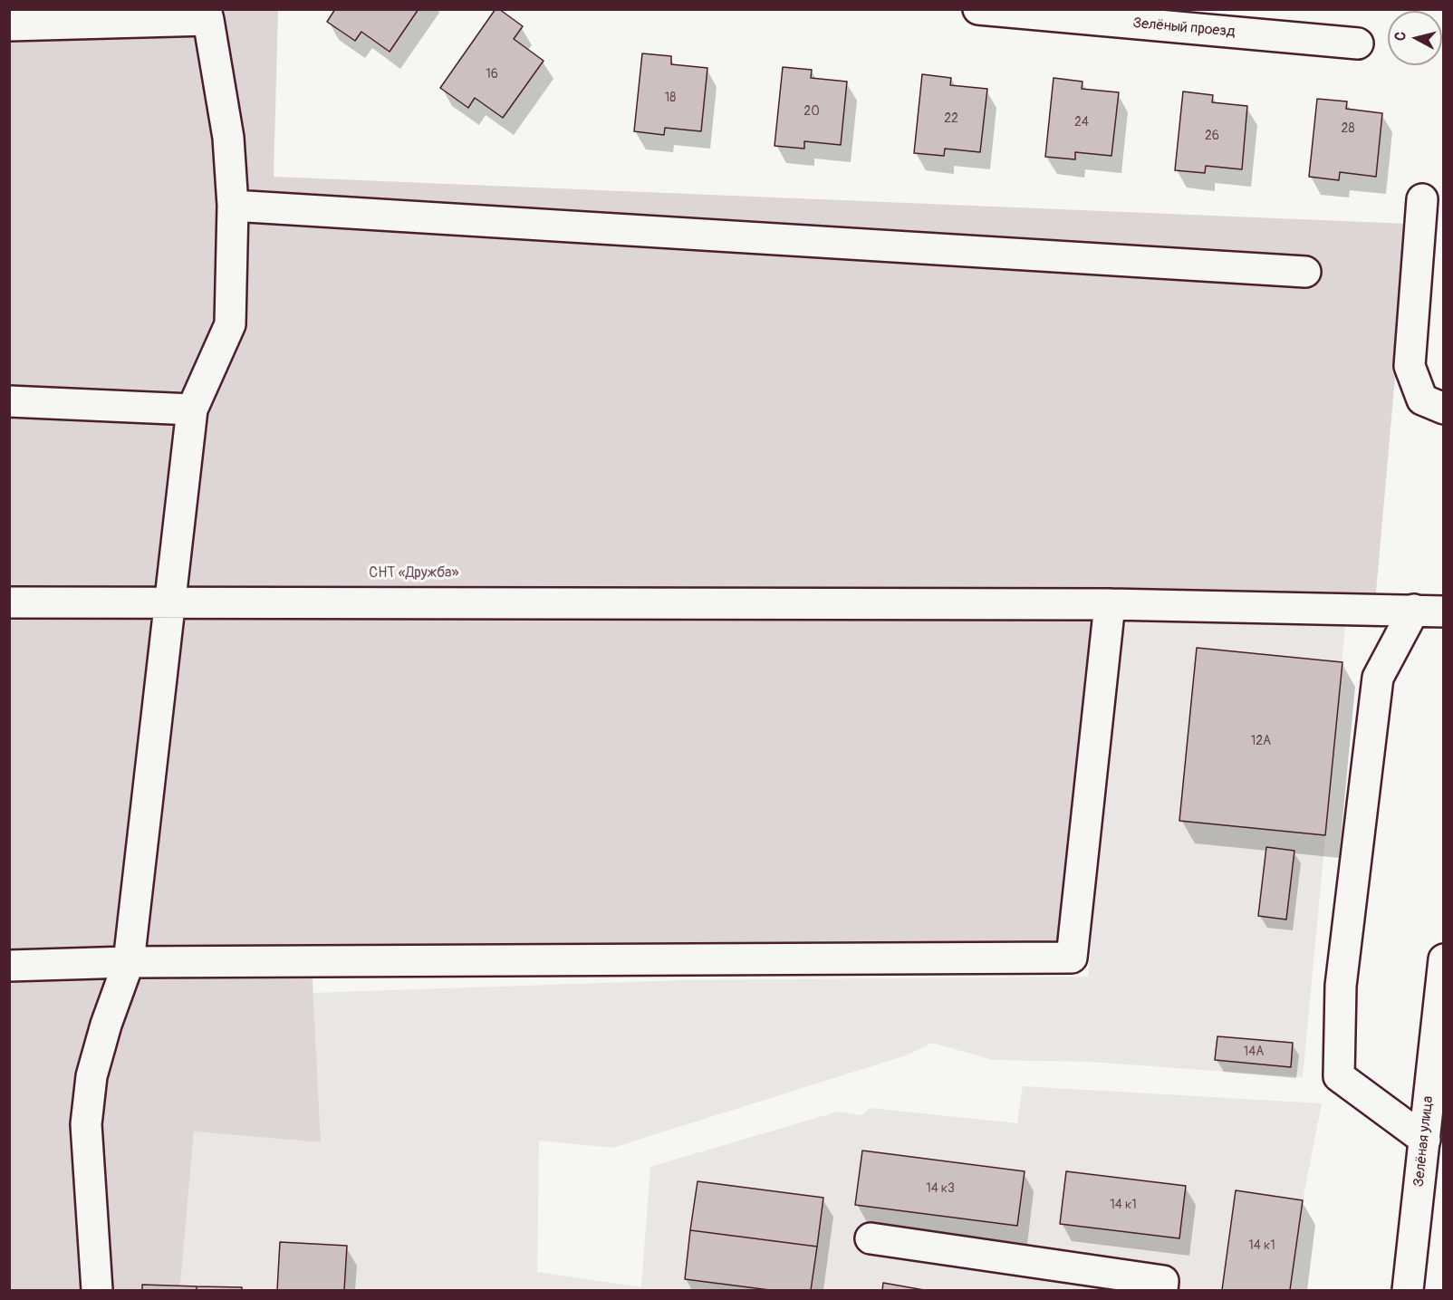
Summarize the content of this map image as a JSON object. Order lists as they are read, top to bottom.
{
  "streets": {
    "street": ["Зелёный проезд", "Зелёная улица"]
  },
  "parks": ["СНТ «Дружба»"],
  "house_numbers": [
    "16",
    "18",
    "20",
    "22",
    "24",
    "28",
    "26",
    "12А",
    "14А",
    "14 к3",
    "14 к1",
    "14 к1"
  ],
  "north": "left"
}
